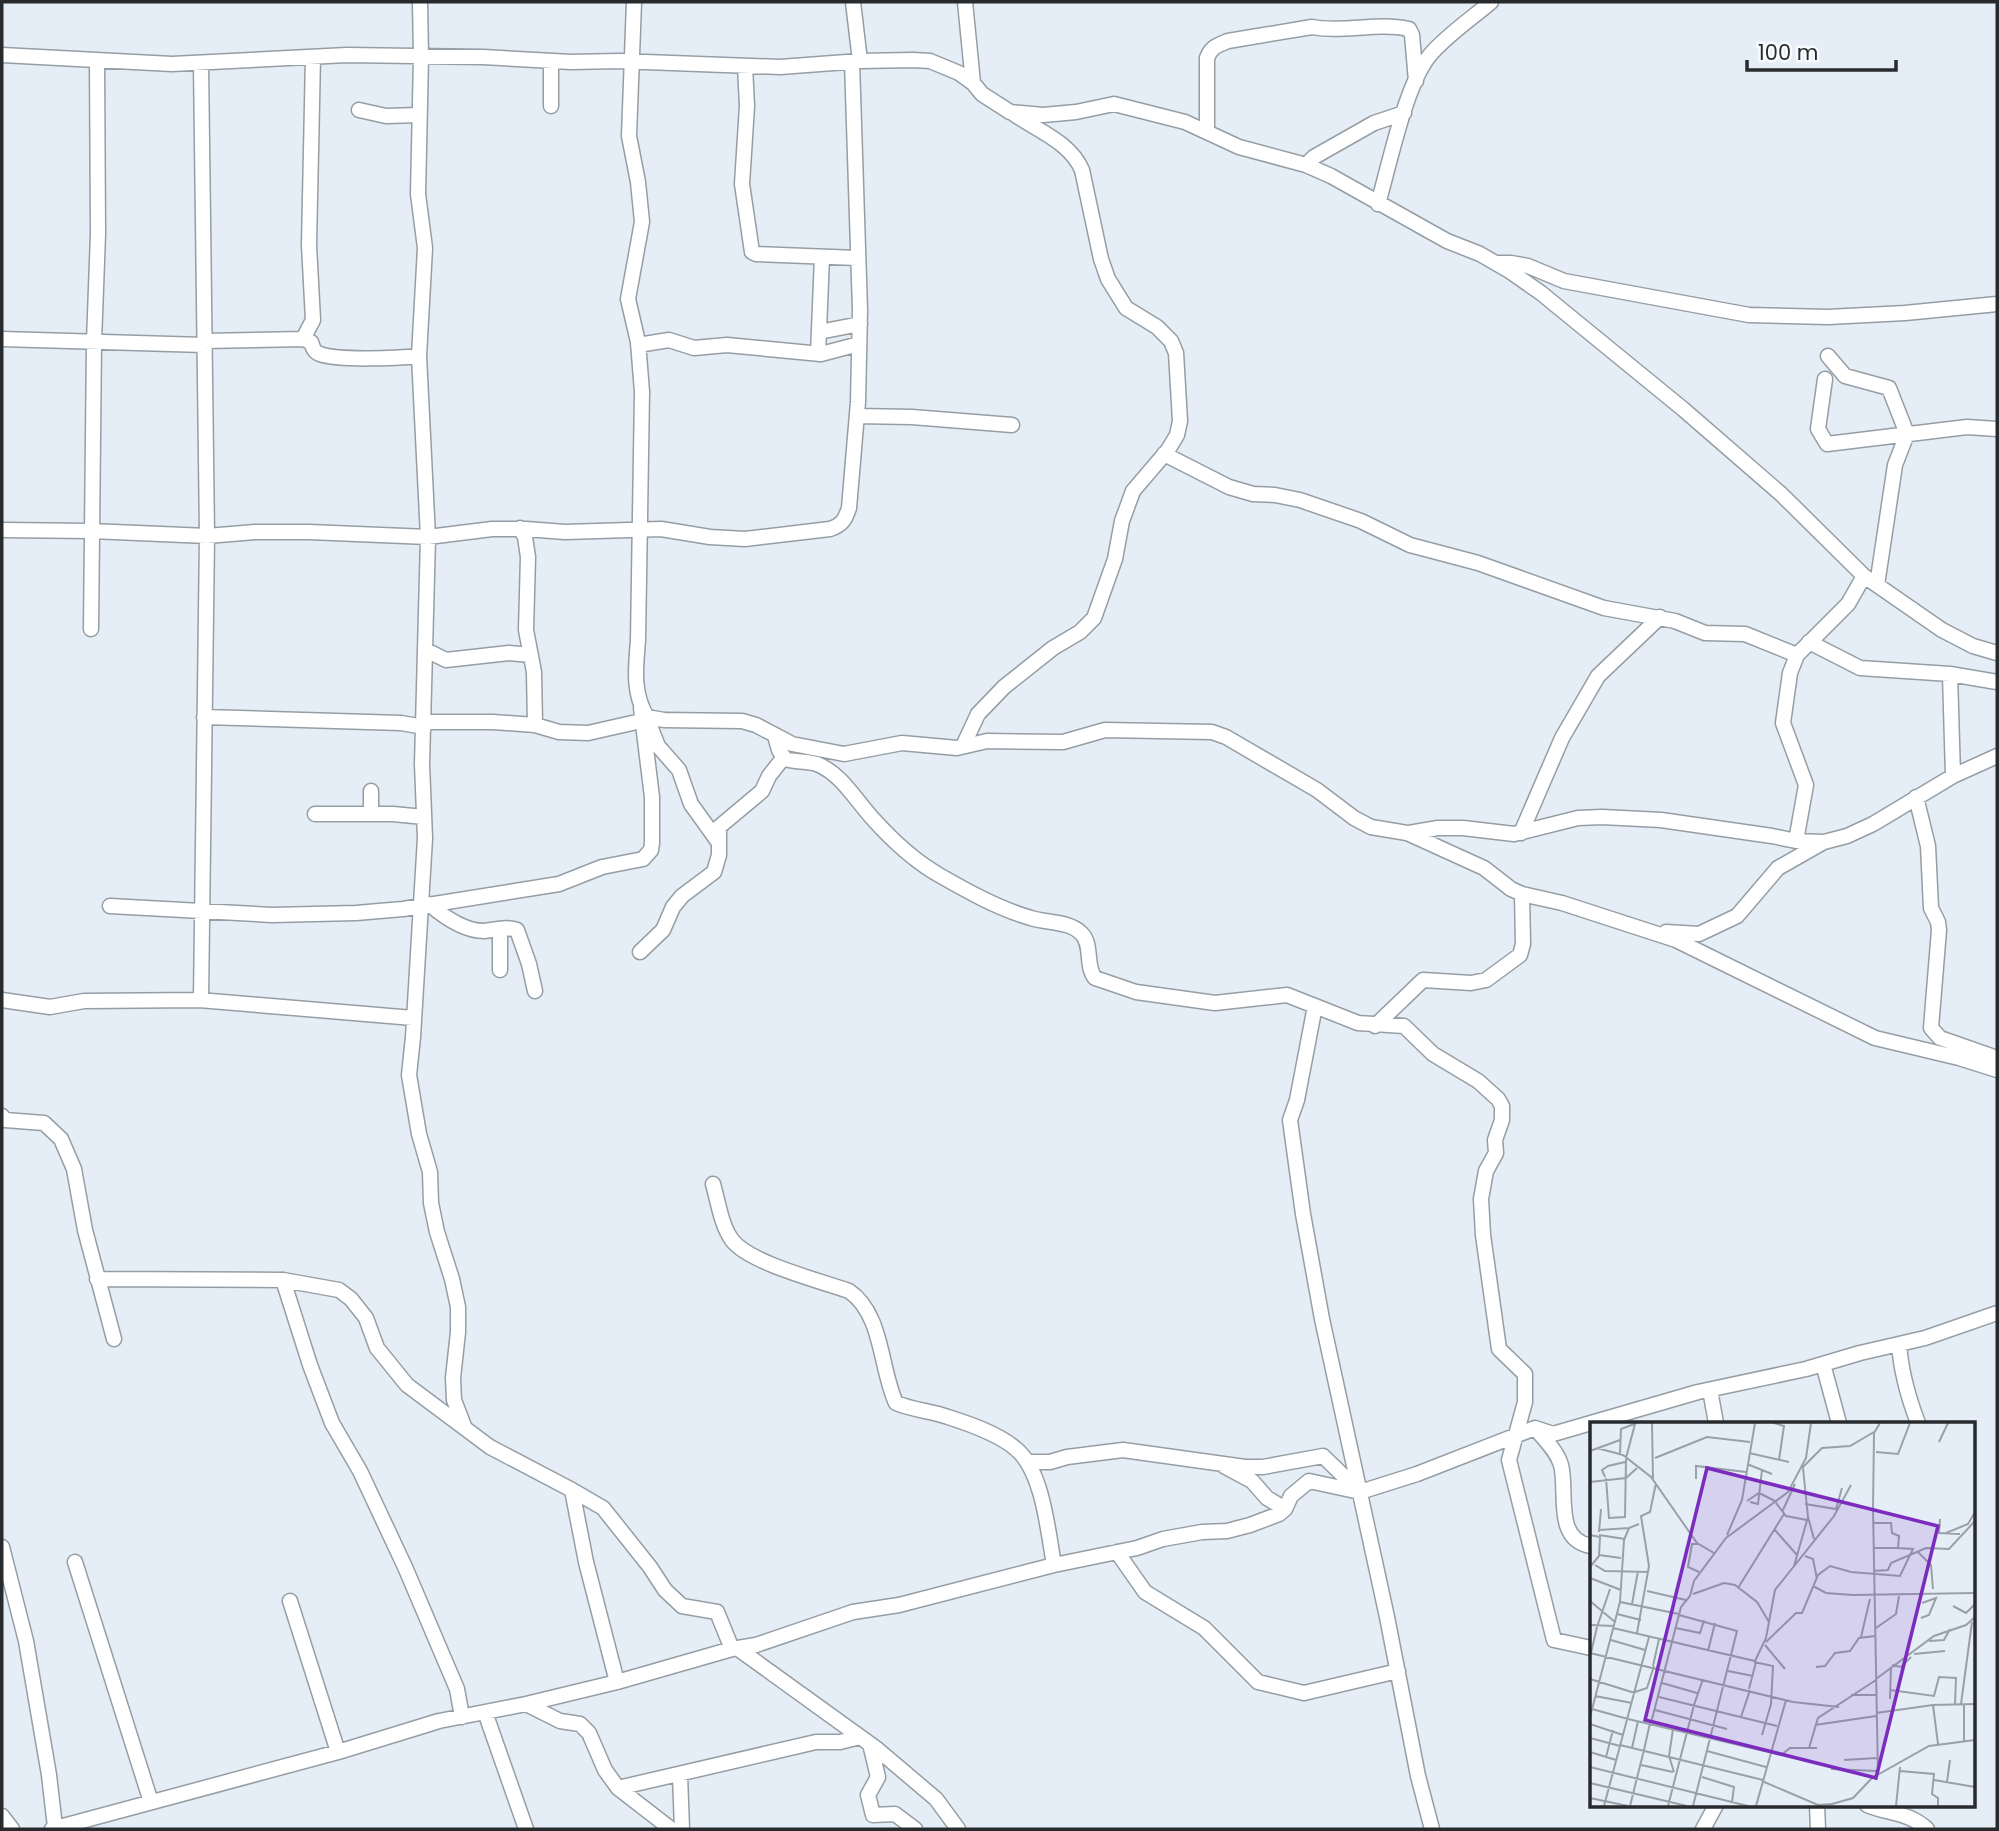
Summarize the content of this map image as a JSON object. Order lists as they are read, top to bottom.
{
  "scale_bar": "100 m"
}
